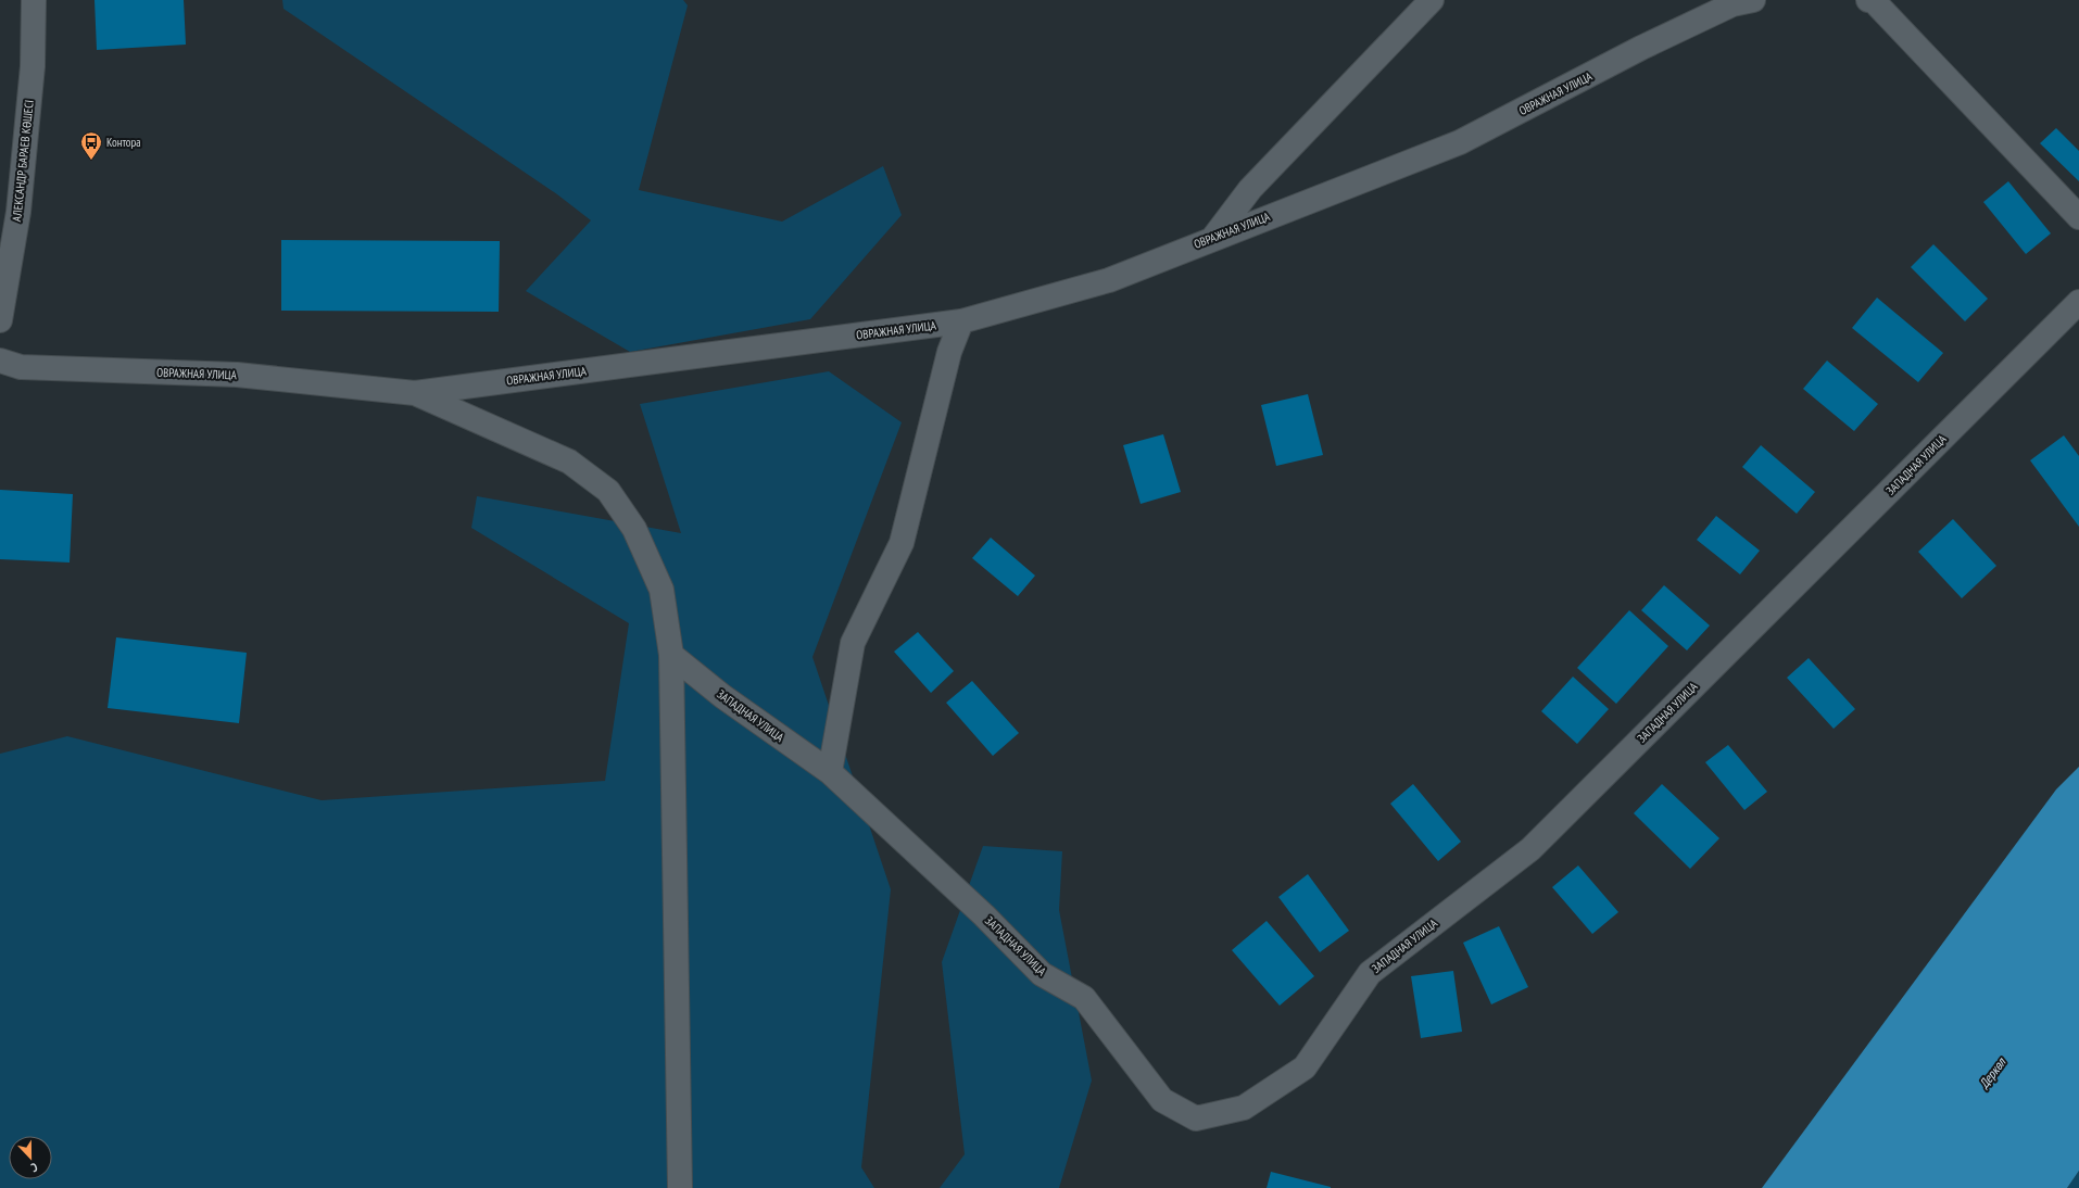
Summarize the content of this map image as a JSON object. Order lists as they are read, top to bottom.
{
  "streets": {
    "street": ["ОВРАЖНАЯ УЛИЦА", "АЛЕКСАНДР БАРАЕВ КӨШЕСІ", "ЗАПАДНАЯ УЛИЦА"]
  },
  "water": ["Деркөл"],
  "places": {
    "bus stop": ["Контора"]
  },
  "north": "bottom"
}
